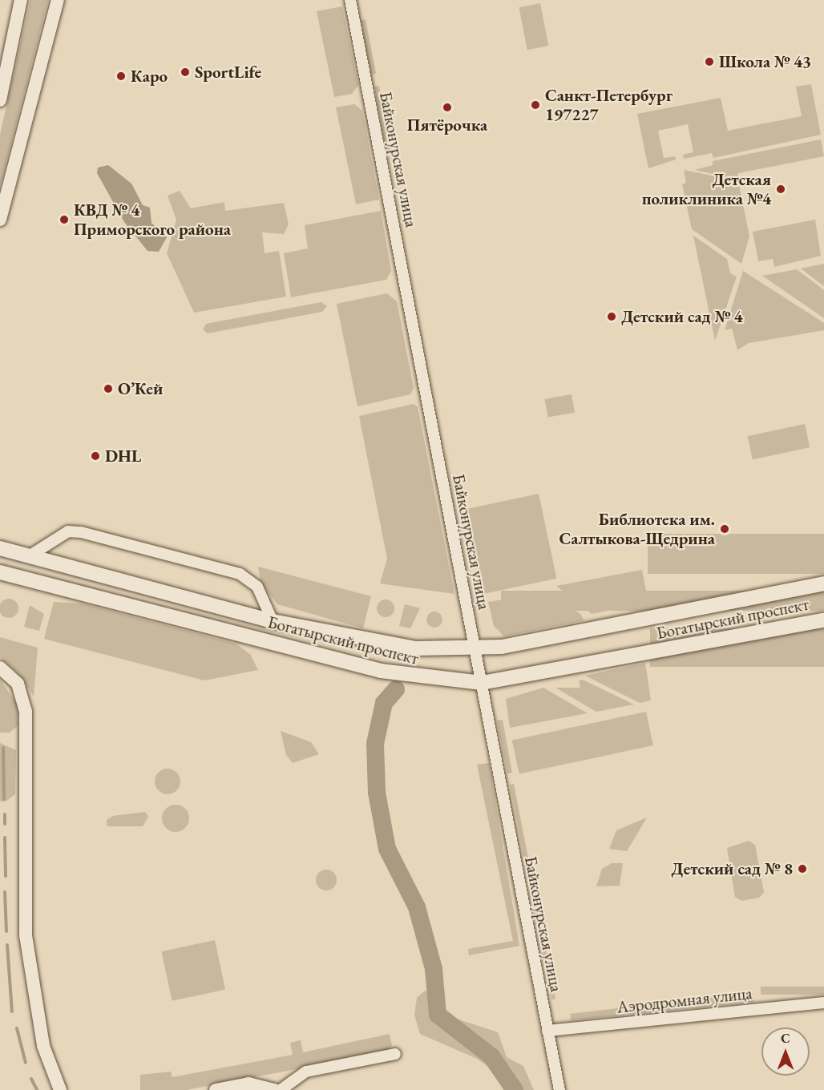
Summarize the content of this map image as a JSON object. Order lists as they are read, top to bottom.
{
  "streets": {
    "main road": ["Богатырский проспект"],
    "street": ["Байконурская улица", "Аэродромная улица"]
  },
  "crossings": [
    ["Байконурская улица", "Богатырский проспект"],
    ["Байконурская улица", "Аэродромная улица"]
  ],
  "places": [
    "Школа № 43",
    "SportLife",
    "Каро",
    "Санкт-Петербург 197227",
    "Пятёрочка",
    "Детская поликлиника №4",
    "КВД № 4 Приморского района",
    "Детский сад № 4",
    "О’Кей",
    "DHL",
    "Библиотека им. Салтыкова-Щедрина",
    "Детский сад № 8"
  ],
  "north": "top"
}
